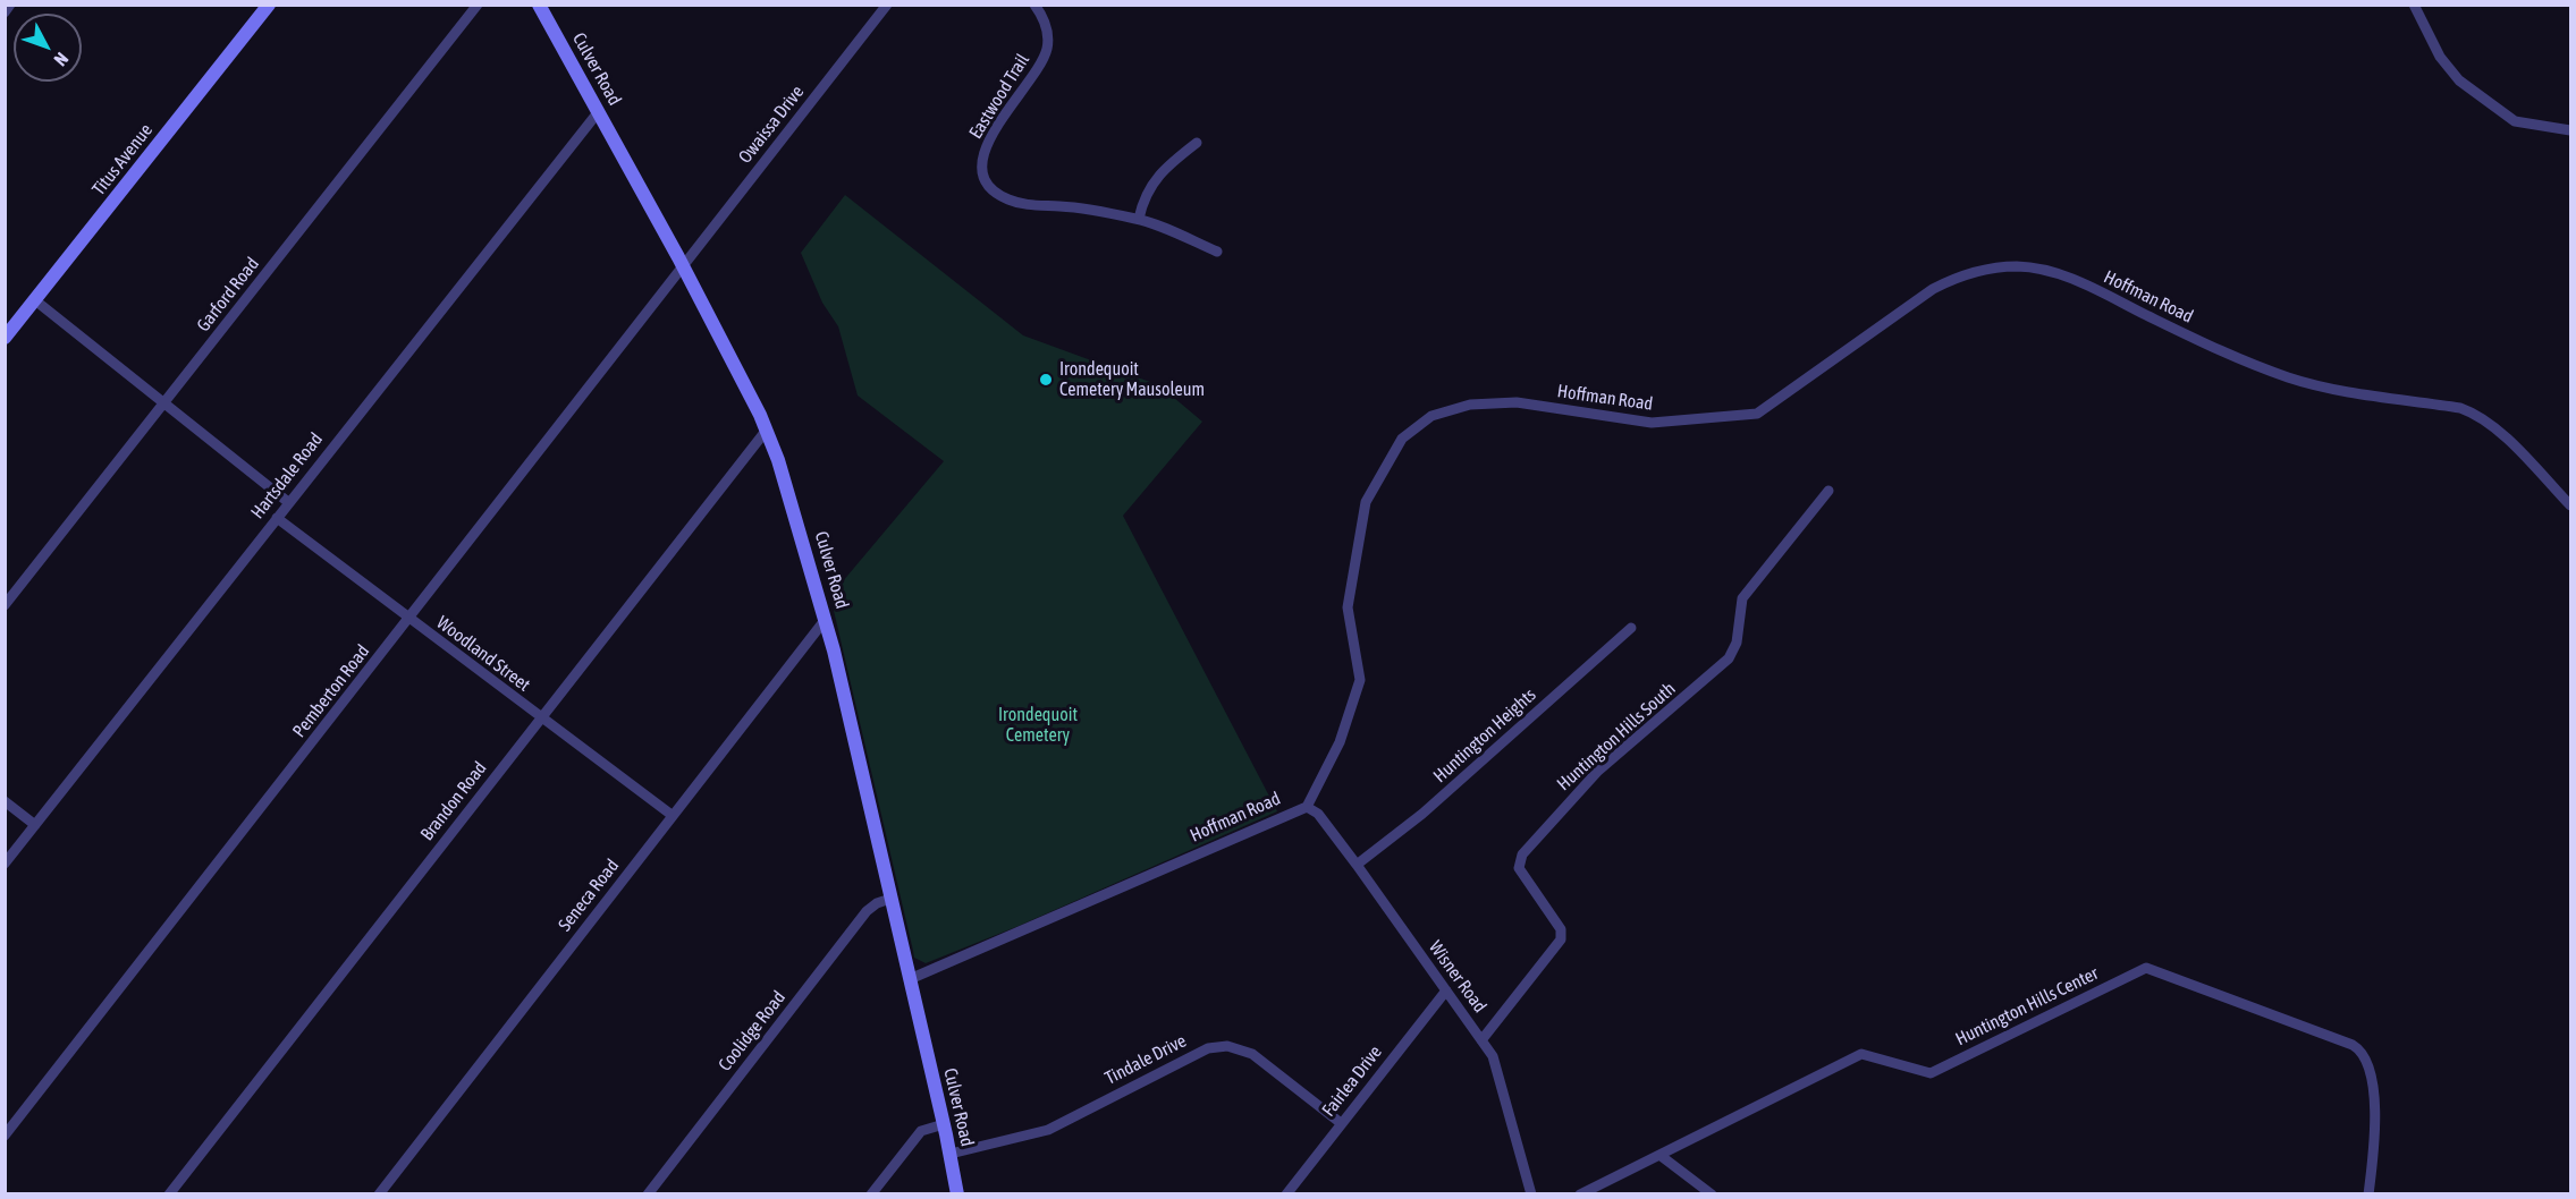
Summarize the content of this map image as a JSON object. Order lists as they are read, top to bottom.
{
  "streets": {
    "main road": ["Culver Road", "Titus Avenue"],
    "street": [
      "Eastwood Trail",
      "Owaissa Drive",
      "Garford Road",
      "Hoffman Road",
      "Hartsdale Road",
      "Woodland Street",
      "Pemberton Road",
      "Huntington Heights",
      "Huntington Hills South",
      "Brandon Road",
      "Seneca Road",
      "Wisner Road",
      "Huntington Hills Center",
      "Coolidge Road",
      "Tindale Drive",
      "Fairlea Drive"
    ]
  },
  "crossings": [
    ["Culver Road", "Owaissa Drive"],
    ["Culver Road", "Hoffman Road"],
    ["Culver Road", "Hartsdale Road"],
    ["Culver Road", "Pemberton Road"],
    ["Culver Road", "Brandon Road"],
    ["Culver Road", "Seneca Road"],
    ["Culver Road", "Coolidge Road"],
    ["Culver Road", "Tindale Drive"],
    ["Owaissa Drive", "Pemberton Road"],
    ["Hoffman Road", "Wisner Road"],
    ["Hartsdale Road", "Woodland Street"],
    ["Woodland Street", "Pemberton Road"],
    ["Woodland Street", "Brandon Road"],
    ["Woodland Street", "Seneca Road"],
    ["Huntington Heights", "Wisner Road"],
    ["Huntington Hills South", "Wisner Road"],
    ["Wisner Road", "Fairlea Drive"],
    ["Tindale Drive", "Fairlea Drive"]
  ],
  "parks": ["Irondequoit Cemetery"],
  "places": ["Irondequoit Cemetery Mausoleum"],
  "north": "bottom right"
}
